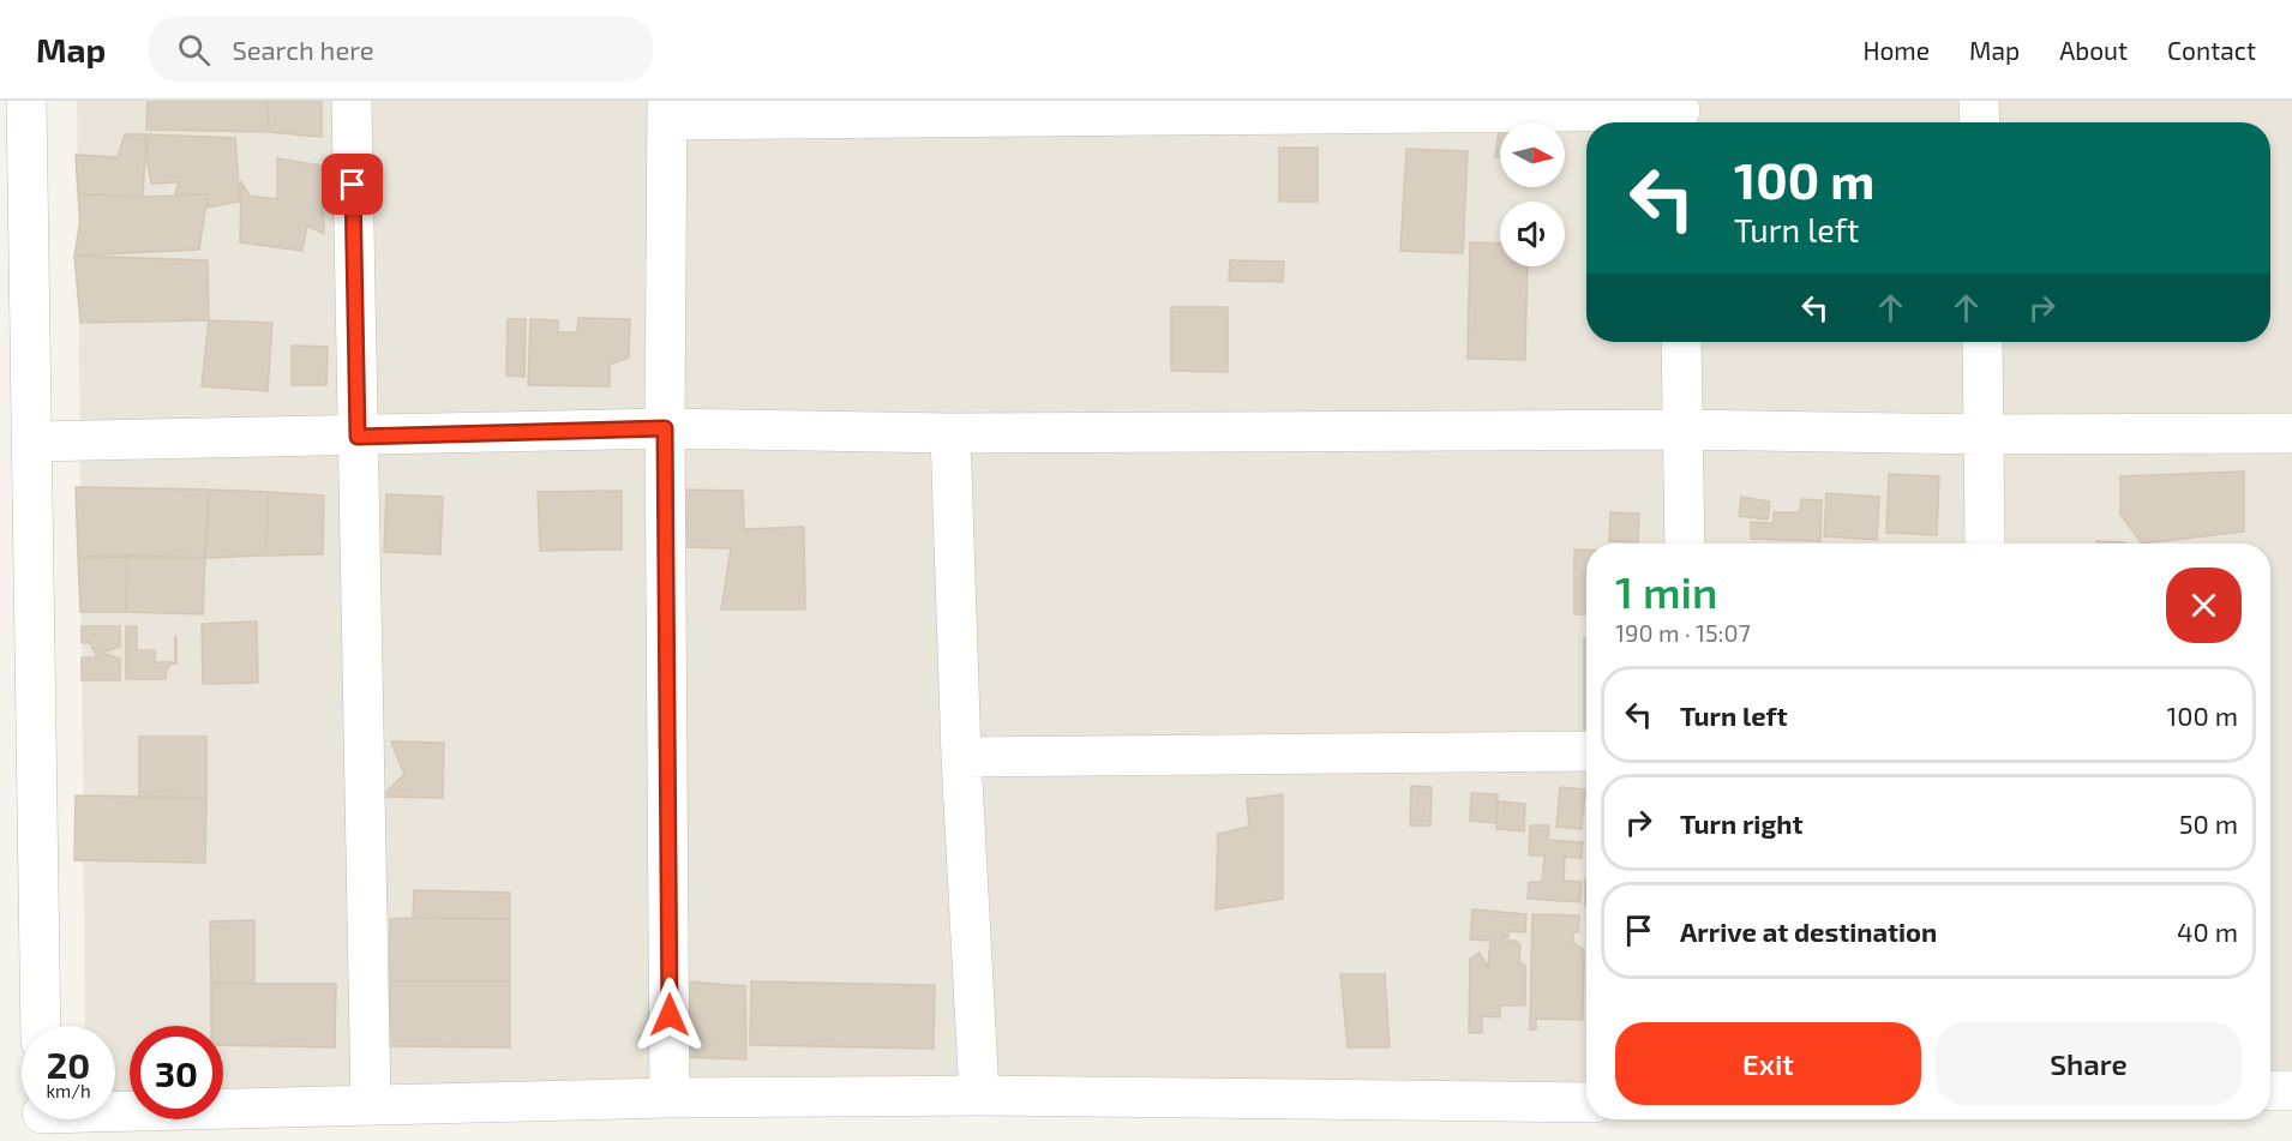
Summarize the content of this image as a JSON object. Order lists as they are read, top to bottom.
{
  "north": "right",
  "page": {
    "header": "Map",
    "search": "Search here",
    "nav": [
      "Home",
      "Map",
      "About",
      "Contact"
    ],
    "turn": ["100 m", "Turn left"],
    "heading": ["1 min", "190 m · 15:07"],
    "list": [
      {
        "name": "Turn left",
        "value": "100 m"
      },
      {
        "name": "Turn right",
        "value": "50 m"
      },
      {
        "name": "Arrive at destination",
        "value": "40 m"
      }
    ],
    "buttons": ["Exit", "Share"],
    "speed": "20 km/h",
    "limit": "30"
  }
}
